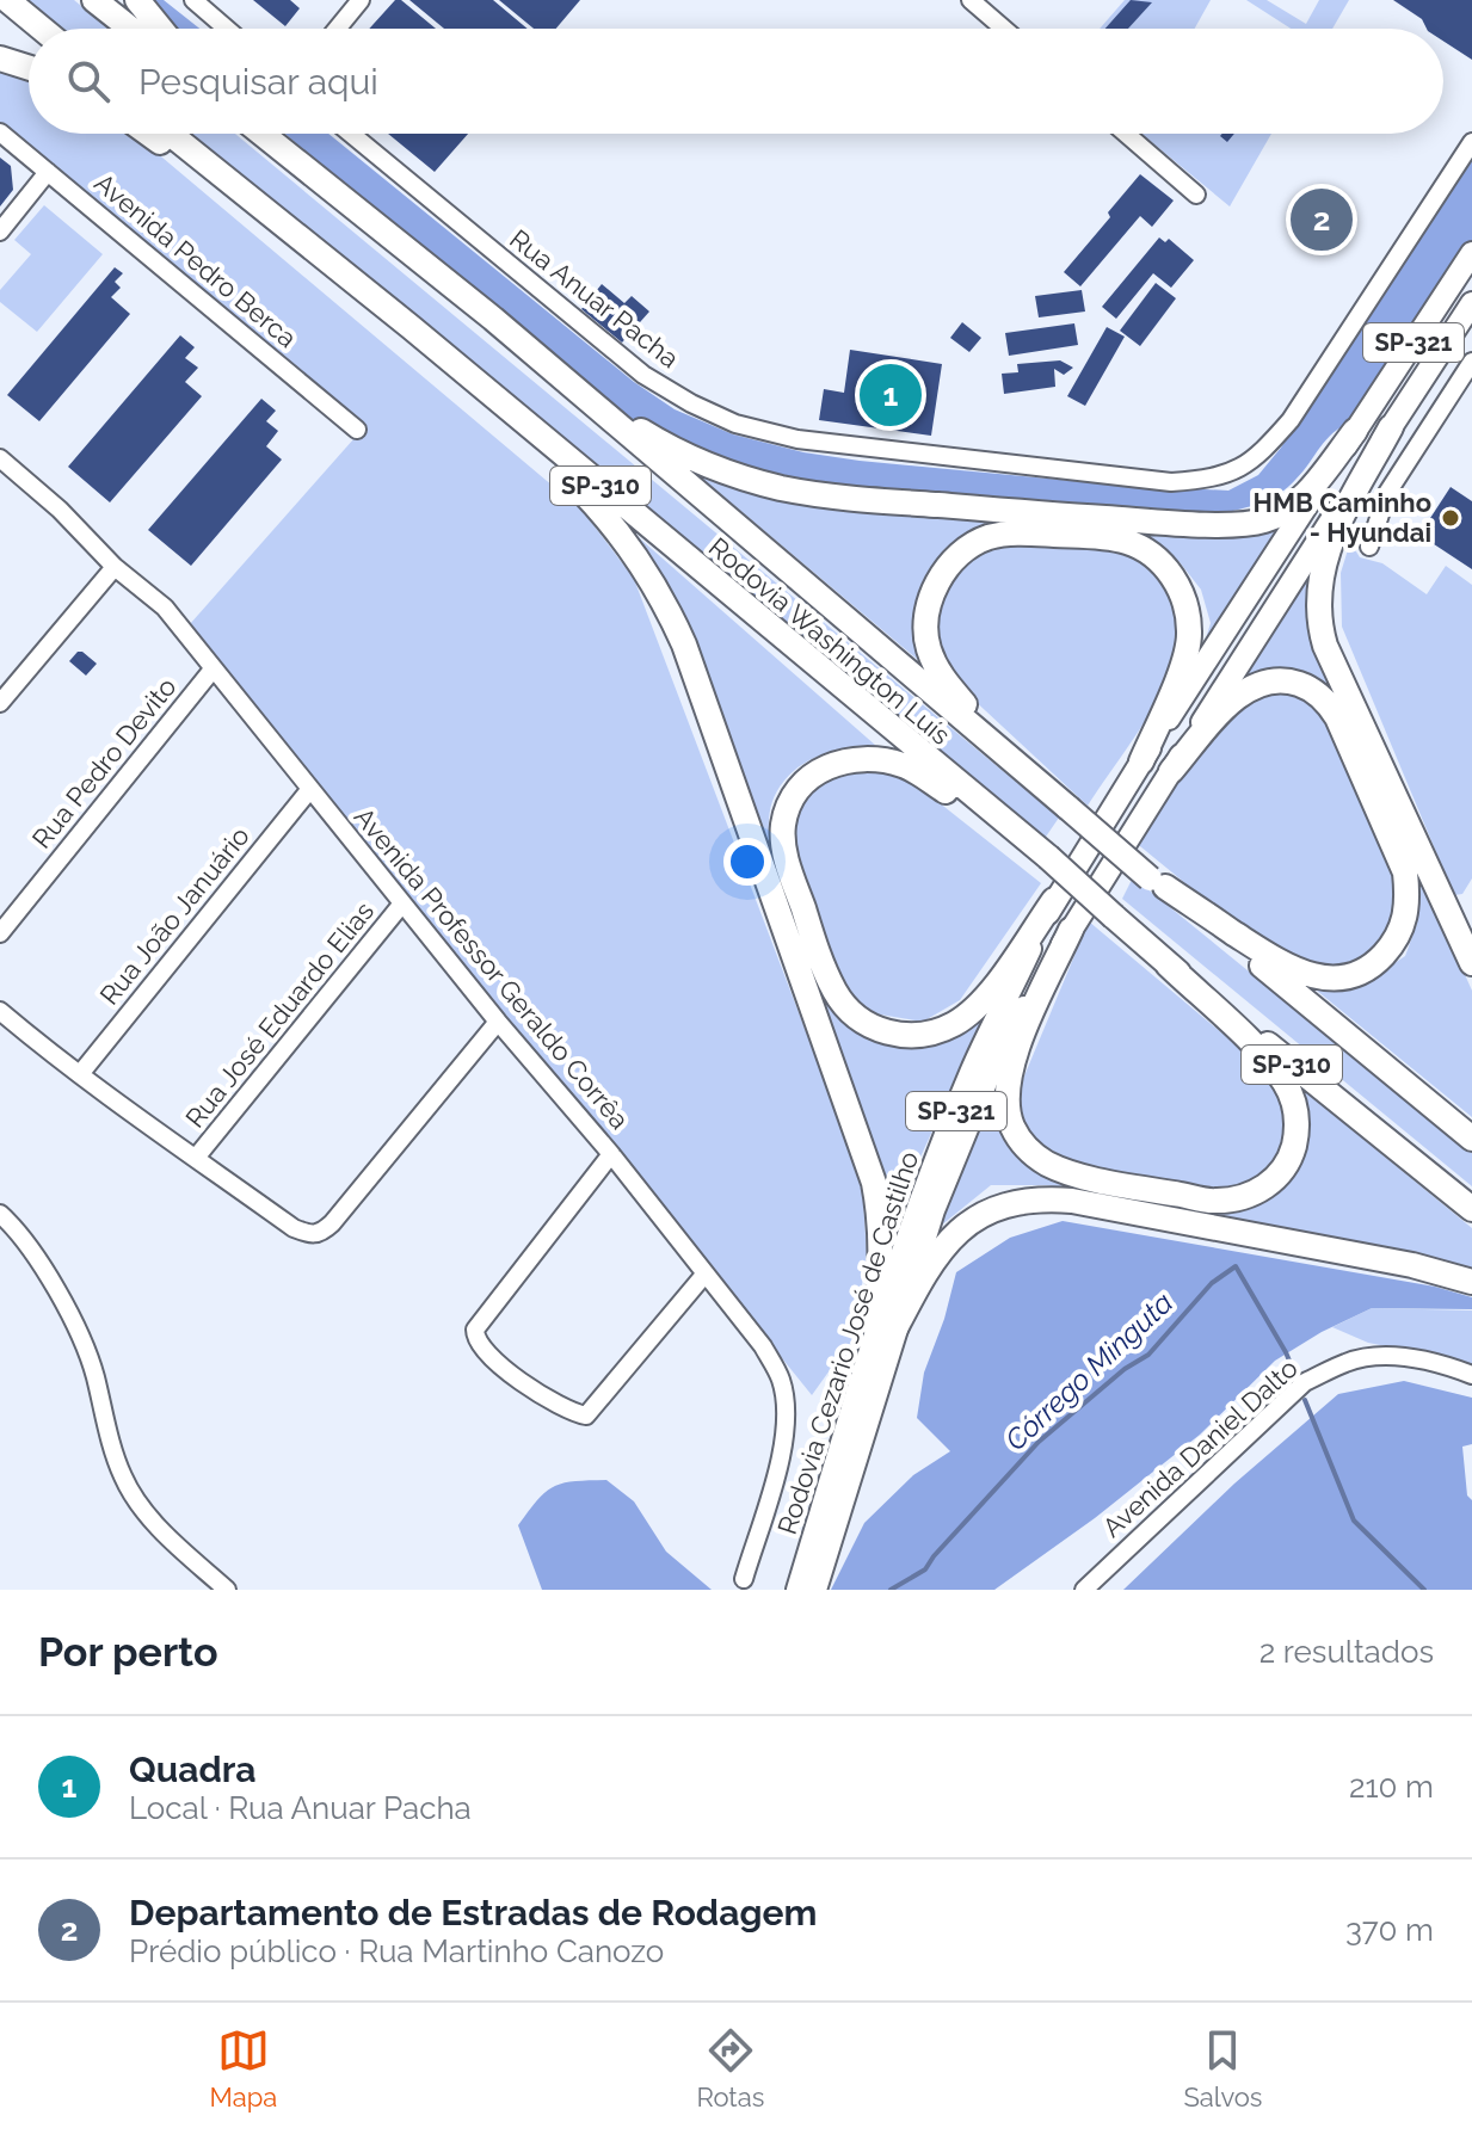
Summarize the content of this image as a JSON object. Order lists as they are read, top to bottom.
{
  "streets": {
    "highway": ["SP-310", "Rodovia Washington Luís"],
    "main road": ["SP-321", "Rodovia Cezario José de Castilho"],
    "street": [
      "Avenida Pedro Berca",
      "Rua Anuar Pacha",
      "Rua Pedro Devito",
      "Rua João Januário",
      "Avenida Professor Geraldo Corrêa",
      "Rua José Eduardo Elias",
      "Avenida Daniel Dalto"
    ]
  },
  "crossings": [
    ["SP-321", "Rodovia Cezario José de Castilho"],
    ["Rua Pedro Devito", "Avenida Professor Geraldo Corrêa"],
    ["Rua João Januário", "Avenida Professor Geraldo Corrêa"],
    ["Avenida Professor Geraldo Corrêa", "Rua José Eduardo Elias"]
  ],
  "water": ["Córrego Minguta"],
  "places": ["HMB Caminho - Hyundai"],
  "page": {
    "search": "Pesquisar aqui",
    "pins": ["2", "1"],
    "heading": ["Por perto", "2 resultados"],
    "list": [
      {
        "mark": "1",
        "name": "Quadra",
        "note": "Local · Rua Anuar Pacha",
        "value": "210 m"
      },
      {
        "mark": "2",
        "name": "Departamento de Estradas de Rodagem",
        "note": "Prédio público · Rua Martinho Canozo",
        "value": "370 m"
      }
    ],
    "nav": ["Mapa", "Rotas", "Salvos"]
  }
}
